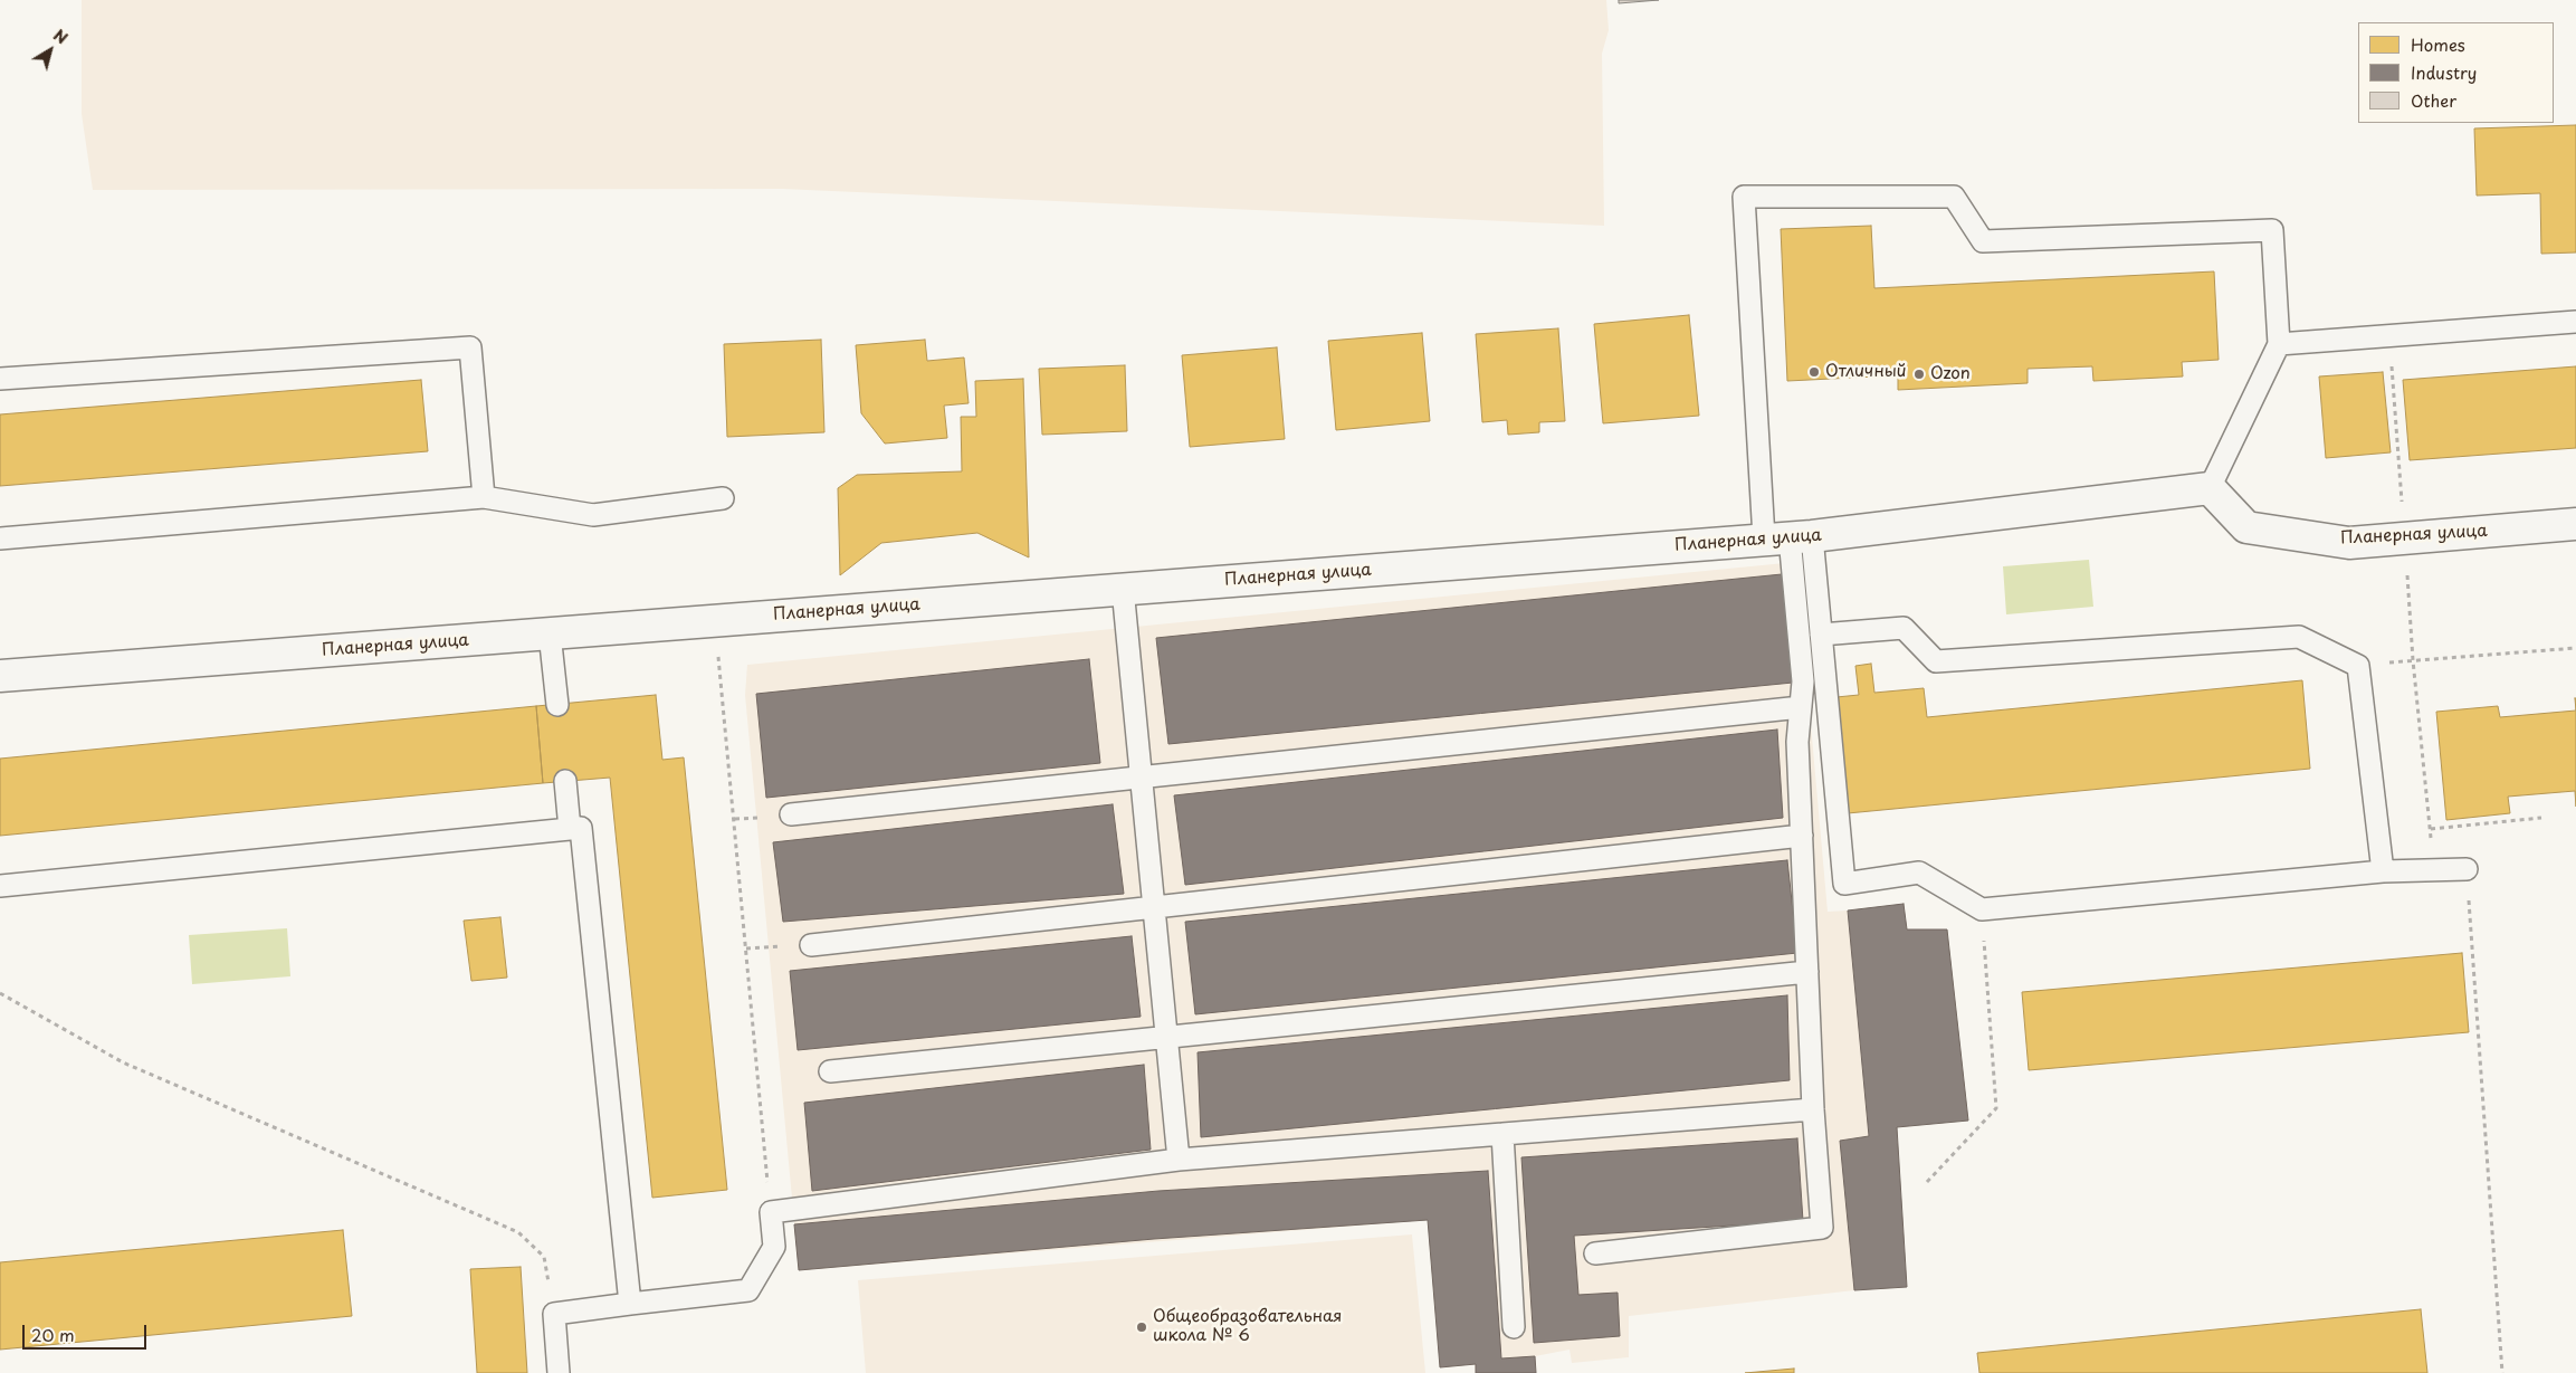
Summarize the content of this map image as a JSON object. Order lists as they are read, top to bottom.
{
  "streets": {
    "street": ["Планерная улица"]
  },
  "places": ["Отличный", "Ozon", "Общеобразовательная школа № 6"],
  "legend": ["Homes", "Industry", "Other"],
  "scale_bar": "20 m",
  "north": "top right"
}
